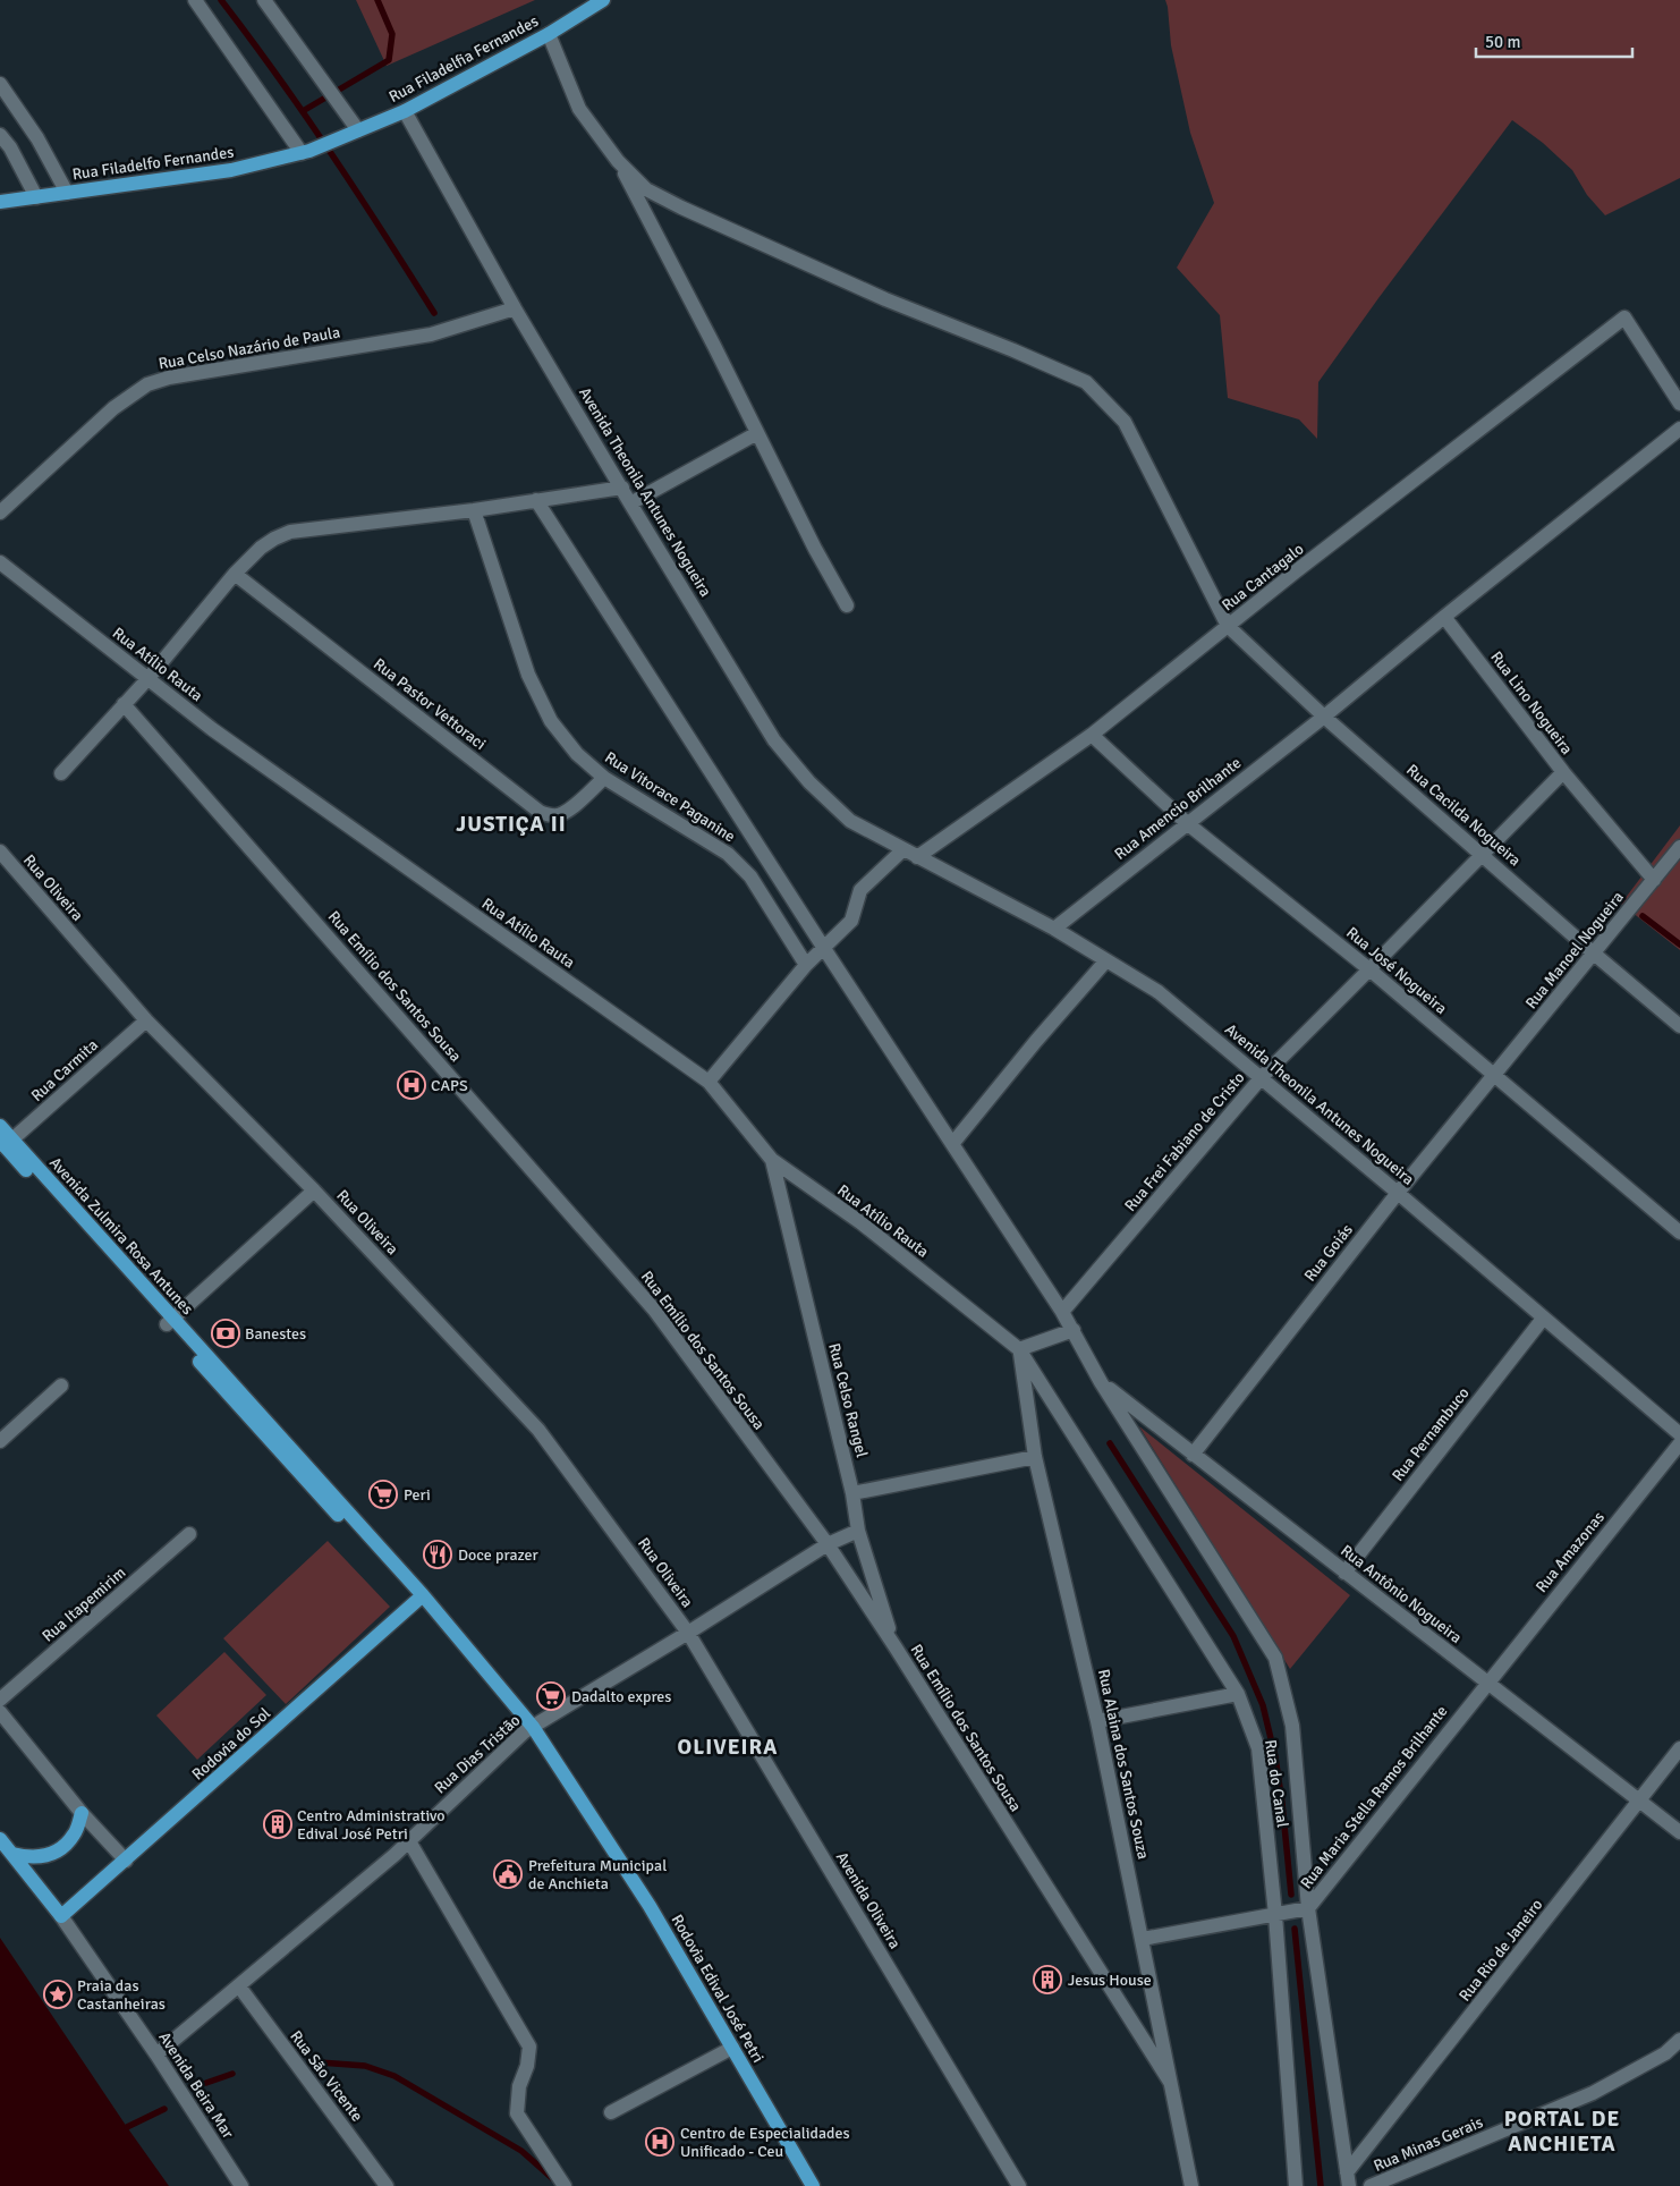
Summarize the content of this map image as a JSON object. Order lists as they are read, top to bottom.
{
  "streets": {
    "main road": [
      "Rua Filadelfia Fernandes",
      "Rua Filadelfo Fernandes",
      "Avenida Zulmira Rosa Antunes",
      "Rodovia do Sol",
      "Rodovia Edival José Petri",
      "Avenida Beira Mar"
    ],
    "street": [
      "Rua Celso Nazário de Paula",
      "Avenida Theonila Antunes Nogueira",
      "Rua Cantagalo",
      "Rua Atílio Rauta",
      "Rua Lino Nogueira",
      "Rua Pastor Vettoraci",
      "Rua Vitorace Paganine",
      "Rua Amencio Brilhante",
      "Rua Cacilda Nogueira",
      "Rua Oliveira",
      "Rua Manoel Nogueira",
      "Rua José Nogueira",
      "Rua Emílio dos Santos Sousa",
      "Rua Carmita",
      "Rua Frei Fabiano de Cristo",
      "Rua Goiás",
      "Rua Celso Rangel",
      "Rua Pernambuco",
      "Rua Amazonas",
      "Rua Antônio Nogueira",
      "Rua Itapemirim",
      "Rua Dias Tristão",
      "Rua Alaina dos Santos Souza",
      "Rua do Canal",
      "Rua Maria Stella Ramos Brilhante",
      "Avenida Oliveira",
      "Rua Rio de Janeiro",
      "Rua São Vicente",
      "Rua Minas Gerais"
    ]
  },
  "crossings": [
    ["Rua Filadelfia Fernandes", "Rua Filadelfo Fernandes"],
    ["Rua Filadelfia Fernandes", "Avenida Theonila Antunes Nogueira"],
    ["Rua Celso Nazário de Paula", "Avenida Theonila Antunes Nogueira"],
    ["Avenida Theonila Antunes Nogueira", "Rua Cantagalo"],
    ["Avenida Theonila Antunes Nogueira", "Rua Amencio Brilhante"],
    ["Avenida Theonila Antunes Nogueira", "Rua Frei Fabiano de Cristo"],
    ["Avenida Theonila Antunes Nogueira", "Rua Goiás"],
    ["Avenida Theonila Antunes Nogueira", "Rua Pernambuco"],
    ["Rua Cantagalo", "Rua Cacilda Nogueira"],
    ["Rua Cantagalo", "Rua José Nogueira"],
    ["Rua Atílio Rauta", "Rua Celso Rangel"],
    ["Rua Atílio Rauta", "Rua Alaina dos Santos Souza"],
    ["Rua Atílio Rauta", "Rua do Canal"],
    ["Rua Lino Nogueira", "Rua Amencio Brilhante"],
    ["Rua Lino Nogueira", "Rua Cacilda Nogueira"],
    ["Rua Lino Nogueira", "Rua Frei Fabiano de Cristo"],
    ["Rua Pastor Vettoraci", "Rua Vitorace Paganine"],
    ["Rua Amencio Brilhante", "Rua Cacilda Nogueira"],
    ["Rua Amencio Brilhante", "Rua José Nogueira"],
    ["Rua Cacilda Nogueira", "Rua Manoel Nogueira"],
    ["Rua Cacilda Nogueira", "Rua Frei Fabiano de Cristo"],
    ["Rua Oliveira", "Rua Carmita"],
    ["Rua Oliveira", "Rua Dias Tristão"],
    ["Rua Oliveira", "Avenida Oliveira"],
    ["Rua Manoel Nogueira", "Rua José Nogueira"],
    ["Rua Manoel Nogueira", "Rua Goiás"],
    ["Rua José Nogueira", "Rua Frei Fabiano de Cristo"],
    ["Rua José Nogueira", "Rua Goiás"],
    ["Rua Emílio dos Santos Sousa", "Rua Celso Rangel"],
    ["Rua Emílio dos Santos Sousa", "Rua Dias Tristão"],
    ["Rua Emílio dos Santos Sousa", "Rua Alaina dos Santos Souza"],
    ["Rua Carmita", "Avenida Zulmira Rosa Antunes"],
    ["Avenida Zulmira Rosa Antunes", "Rodovia do Sol"],
    ["Avenida Zulmira Rosa Antunes", "Rodovia Edival José Petri"],
    ["Rua Goiás", "Rua Antônio Nogueira"],
    ["Rua Celso Rangel", "Rua Dias Tristão"],
    ["Rua Pernambuco", "Rua Antônio Nogueira"],
    ["Rua Amazonas", "Rua Antônio Nogueira"],
    ["Rua Amazonas", "Rua Maria Stella Ramos Brilhante"],
    ["Rua Antônio Nogueira", "Rua do Canal"],
    ["Rua Antônio Nogueira", "Rua Maria Stella Ramos Brilhante"],
    ["Rua Antônio Nogueira", "Rua Rio de Janeiro"],
    ["Rodovia do Sol", "Rodovia Edival José Petri"],
    ["Rodovia do Sol", "Avenida Beira Mar"],
    ["Rua Dias Tristão", "Avenida Oliveira"],
    ["Rua Dias Tristão", "Rodovia Edival José Petri"],
    ["Rua Dias Tristão", "Rua São Vicente"],
    ["Rua Dias Tristão", "Avenida Beira Mar"],
    ["Rua Alaina dos Santos Souza", "Rua do Canal"],
    ["Rua Alaina dos Santos Souza", "Rua Maria Stella Ramos Brilhante"],
    ["Rua do Canal", "Rua Maria Stella Ramos Brilhante"],
    ["Rua do Canal", "Rua Rio de Janeiro"]
  ],
  "districts": ["JUSTIÇA II", "OLIVEIRA", "PORTAL DE ANCHIETA"],
  "places": {
    "hospital": ["CAPS", "Centro de Especialidades Unificado - Ceu"],
    "bank": ["Banestes"],
    "supermarket": ["Peri", "Dadalto expres"],
    "restaurant": ["Doce prazer"],
    "building": ["Centro Administrativo Edival José Petri", "Jesus House"],
    "public building": ["Prefeitura Municipal de Anchieta"],
    "place": ["Praia das Castanheiras"]
  },
  "scale_bar": "50 m"
}
